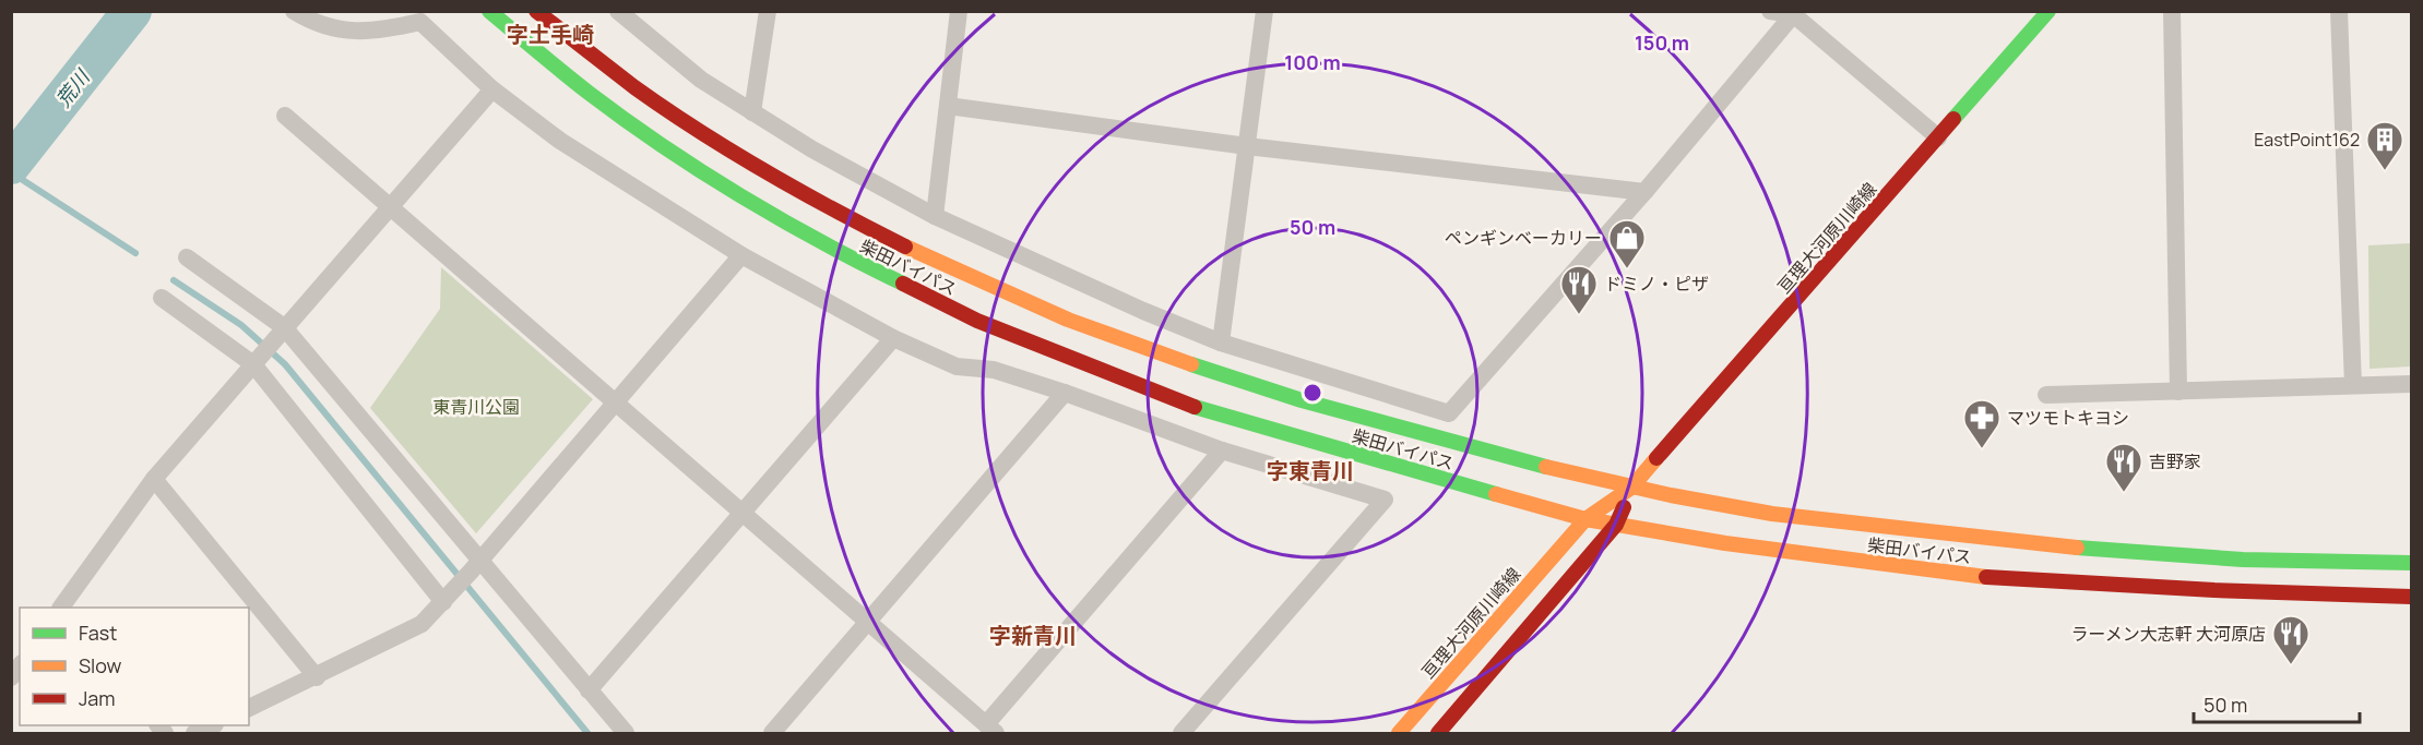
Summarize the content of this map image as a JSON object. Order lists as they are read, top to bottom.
{
  "streets": {
    "main road": ["亘理大河原川崎線", "柴田バイパス"]
  },
  "crossings": [
    ["亘理大河原川崎線", "柴田バイパス"]
  ],
  "districts": ["字土手崎", "字東青川", "字新青川"],
  "water": ["荒川"],
  "parks": ["東青川公園"],
  "places": {
    "building": ["EastPoint162"],
    "shop": ["ペンギンベーカリー"],
    "restaurant": ["ドミノ・ピザ", "吉野家", "ラーメン大志軒 大河原店"],
    "pharmacy": ["マツモトキヨシ"]
  },
  "legend": ["Fast", "Slow", "Jam"],
  "scale_bar": "50 m",
  "rings": ["150 m", "100 m", "50 m"]
}
